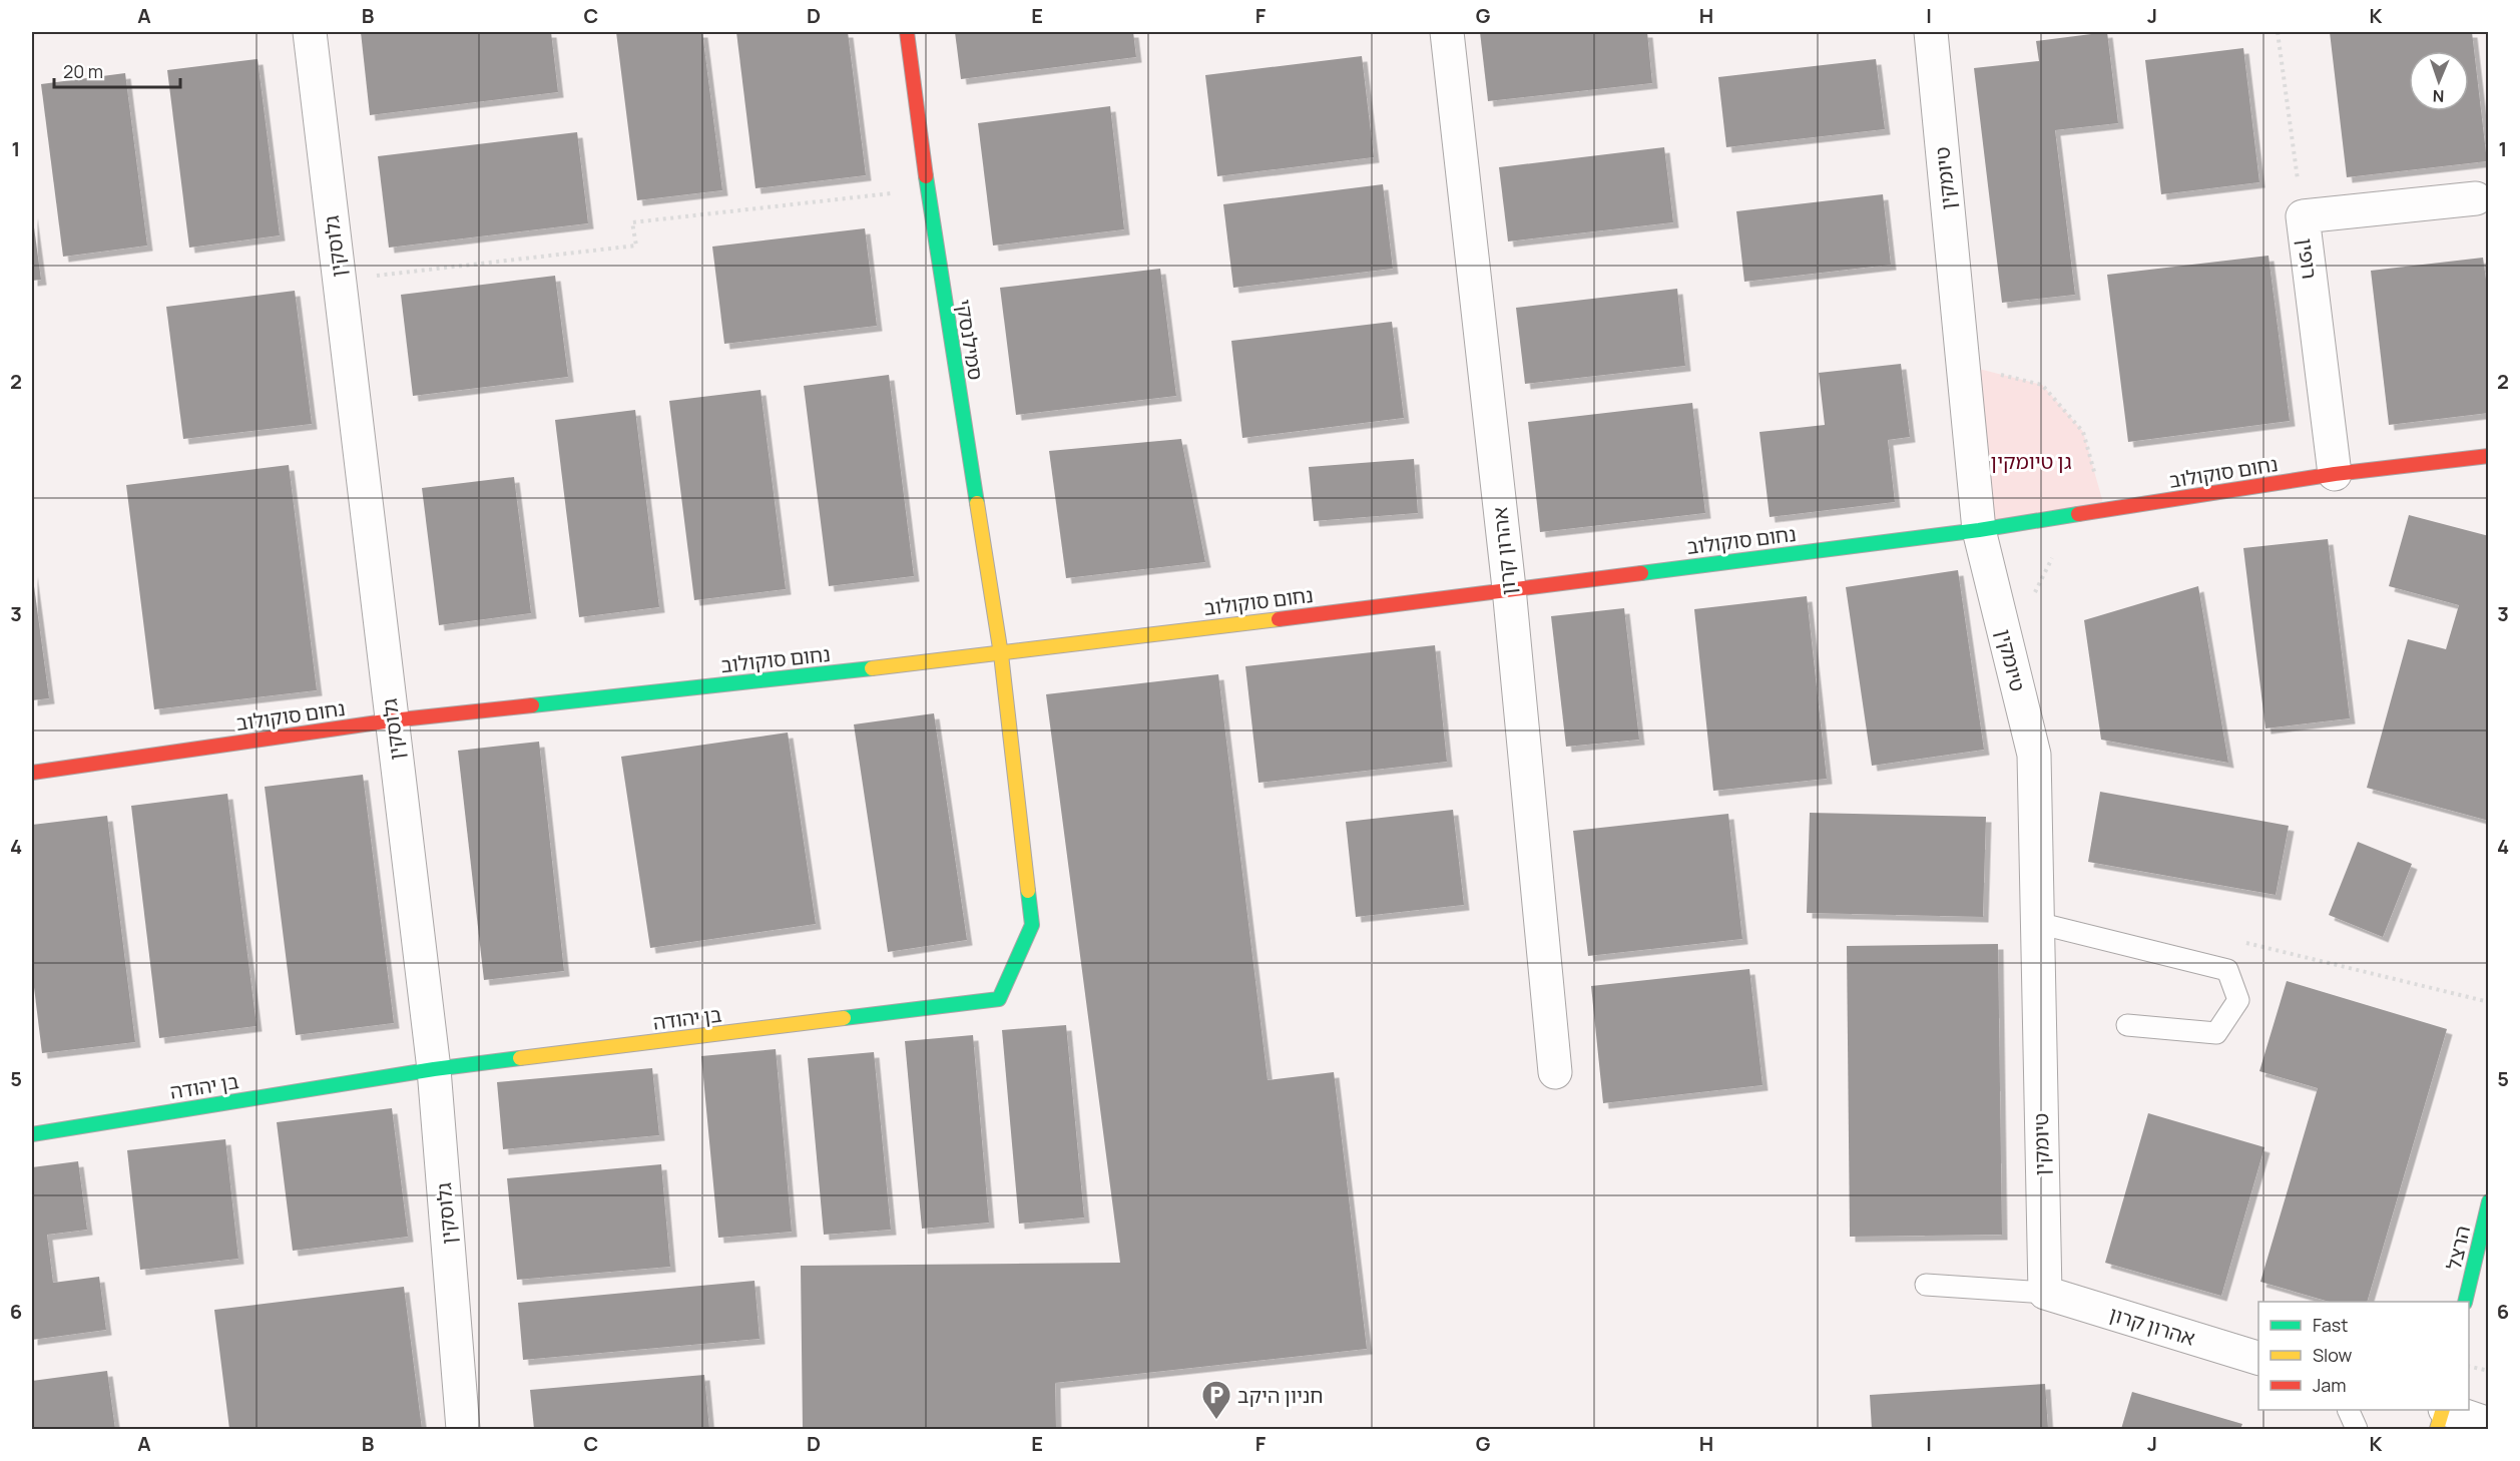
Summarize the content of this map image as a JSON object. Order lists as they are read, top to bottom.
{
  "streets": {
    "street": [
      "טיומקין",
      "גלוסקין",
      "רופין",
      "סמילנסקי",
      "נחום סוקולוב",
      "אהרון קרון",
      "בן יהודה",
      "הרצל"
    ]
  },
  "crossings": [
    ["טיומקין", "נחום סוקולוב"],
    ["טיומקין", "אהרון קרון"],
    ["גלוסקין", "נחום סוקולוב"],
    ["גלוסקין", "בן יהודה"],
    ["רופין", "נחום סוקולוב"],
    ["סמילנסקי", "נחום סוקולוב"],
    ["סמילנסקי", "בן יהודה"],
    ["נחום סוקולוב", "אהרון קרון"],
    ["נחום סוקולוב", "בן יהודה"]
  ],
  "parks": ["גן טיומקין"],
  "places": {
    "parking": ["חניון היקב"]
  },
  "legend": ["Fast", "Slow", "Jam"],
  "scale_bar": "20 m",
  "north": "bottom",
  "grid": {
    "columns": [
      "A",
      "B",
      "C",
      "D",
      "E",
      "F",
      "G",
      "H",
      "I",
      "J",
      "K"
    ],
    "rows": [
      "1",
      "2",
      "3",
      "4",
      "5",
      "6"
    ]
  }
}
